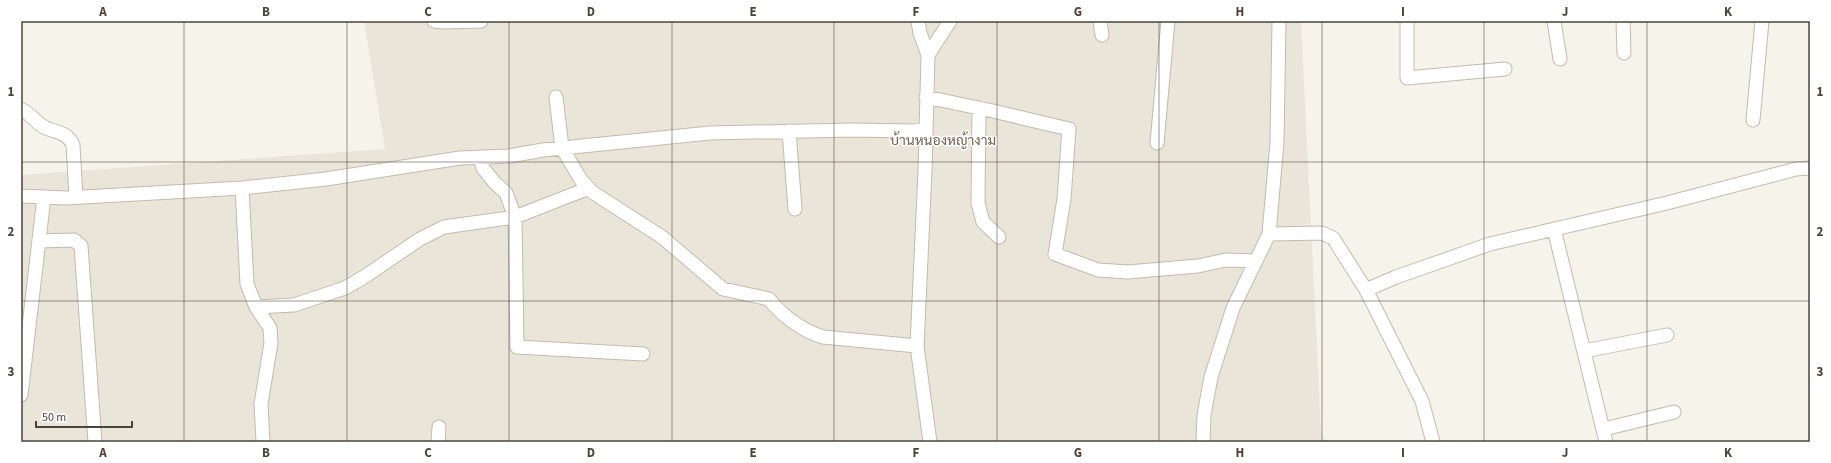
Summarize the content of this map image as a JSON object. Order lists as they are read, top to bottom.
{
  "districts": ["บ้านหนองหญ้างาม"],
  "scale_bar": "50 m",
  "grid": {
    "columns": [
      "A",
      "B",
      "C",
      "D",
      "E",
      "F",
      "G",
      "H",
      "I",
      "J",
      "K"
    ],
    "rows": ["1", "2", "3"]
  }
}
